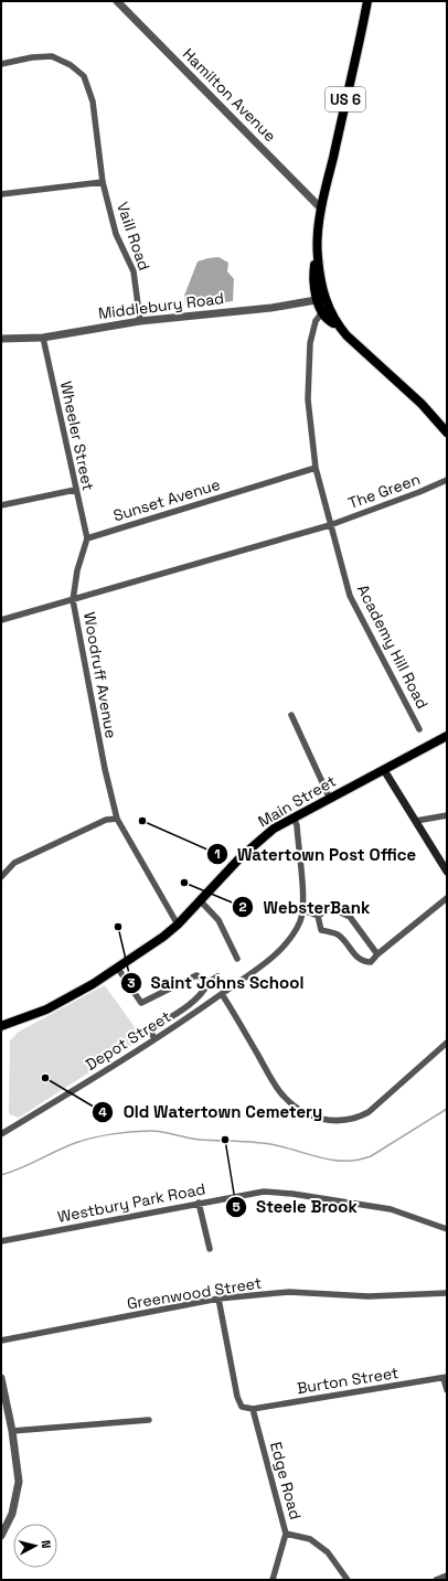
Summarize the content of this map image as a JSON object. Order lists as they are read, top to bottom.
{
  "streets": {
    "main road": ["US 6", "Main Street"],
    "street": [
      "Hamilton Avenue",
      "Vaill Road",
      "Middlebury Road",
      "Wheeler Street",
      "The Green",
      "Sunset Avenue",
      "Academy Hill Road",
      "Woodruff Avenue",
      "Depot Street",
      "Westbury Park Road",
      "Greenwood Street",
      "Burton Street",
      "Edge Road"
    ]
  },
  "crossings": [
    ["Hamilton Avenue", "US 6"],
    ["US 6", "Middlebury Road"],
    ["US 6", "Academy Hill Road"],
    ["Vaill Road", "Middlebury Road"],
    ["Middlebury Road", "Wheeler Street"],
    ["Wheeler Street", "Sunset Avenue"],
    ["The Green", "Academy Hill Road"],
    ["The Green", "Woodruff Avenue"],
    ["Sunset Avenue", "Academy Hill Road"],
    ["Academy Hill Road", "Woodruff Avenue"],
    ["Woodruff Avenue", "Main Street"],
    ["Main Street", "Depot Street"],
    ["Burton Street", "Edge Road"]
  ],
  "places": [
    "Watertown Post Office",
    "WebsterBank",
    "Saint Johns School",
    "Old Watertown Cemetery",
    "Steele Brook"
  ],
  "north": "right"
}
